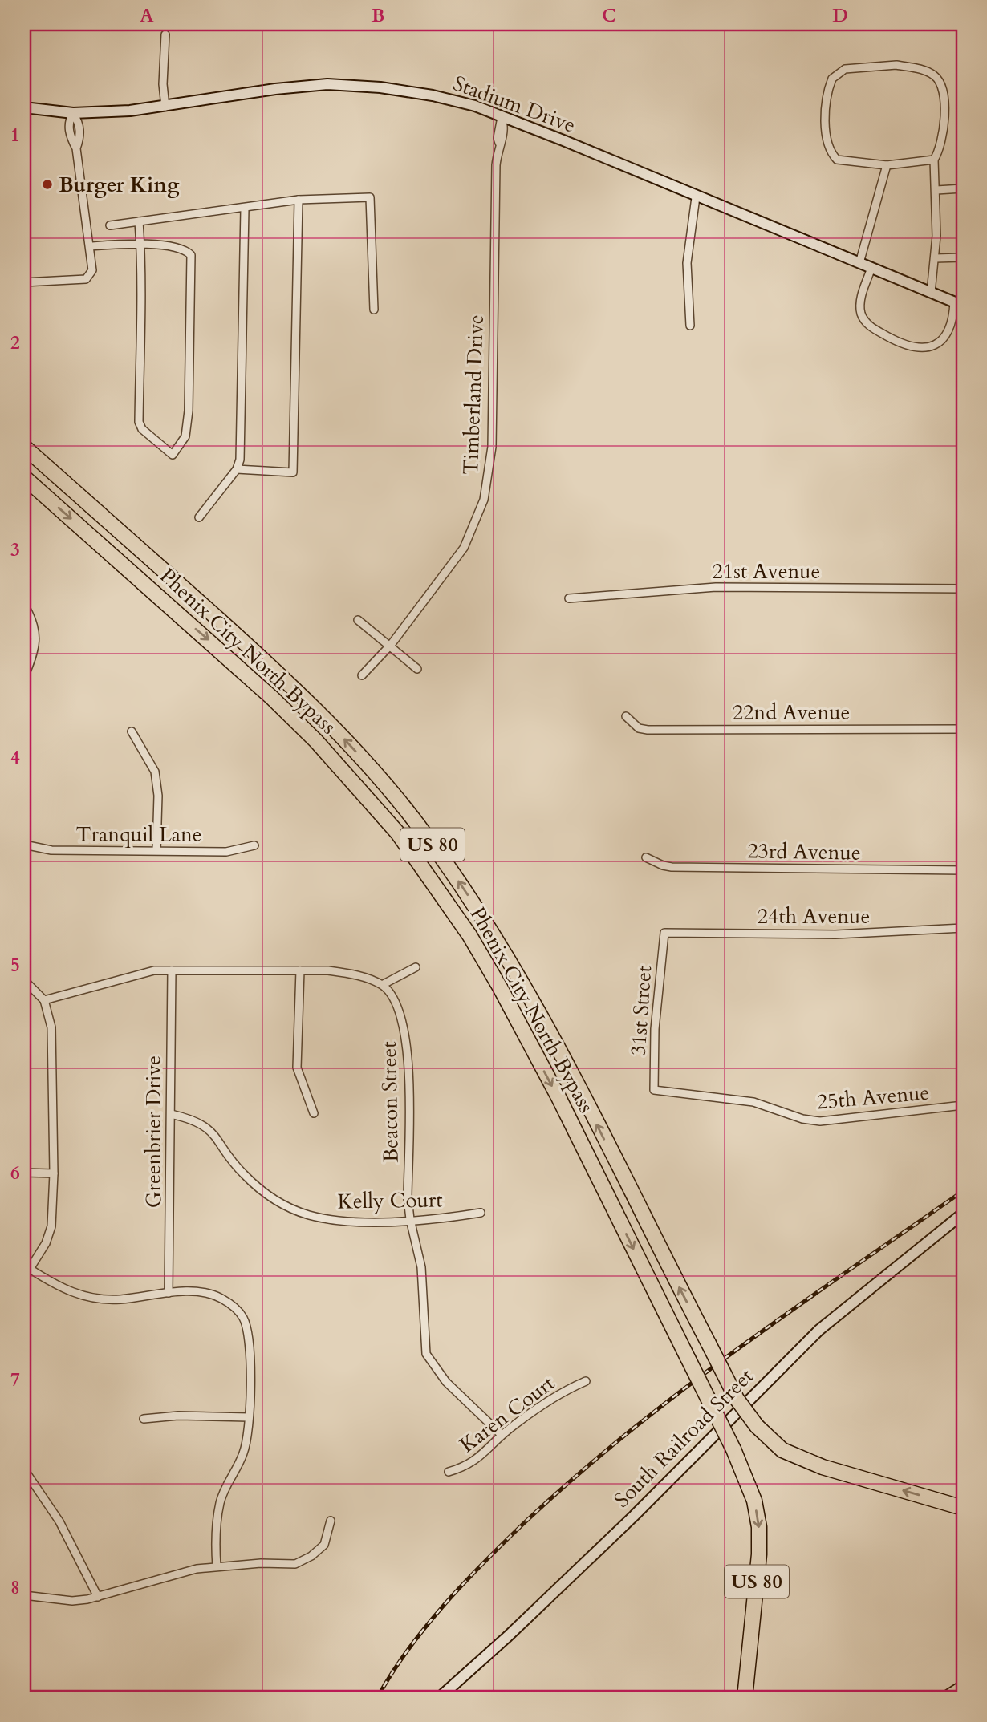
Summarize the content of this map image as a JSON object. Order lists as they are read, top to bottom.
{
  "streets": {
    "highway": ["Phenix City North Bypass", "US 80"],
    "street": [
      "Stadium Drive",
      "Timberland Drive",
      "21st Avenue",
      "22nd Avenue",
      "Tranquil Lane",
      "23rd Avenue",
      "24th Avenue",
      "31st Street",
      "25th Avenue",
      "Beacon Street",
      "Greenbrier Drive",
      "Kelly Court",
      "Karen Court",
      "South Railroad Street"
    ]
  },
  "crossings": [
    ["Stadium Drive", "Timberland Drive"],
    ["24th Avenue", "31st Street"],
    ["31st Street", "25th Avenue"],
    ["Beacon Street", "Kelly Court"],
    ["Beacon Street", "Karen Court"],
    ["Greenbrier Drive", "Kelly Court"]
  ],
  "places": ["Burger King"],
  "grid": {
    "columns": [
      "A",
      "B",
      "C",
      "D"
    ],
    "rows": [
      "1",
      "2",
      "3",
      "4",
      "5",
      "6",
      "7",
      "8"
    ]
  }
}
